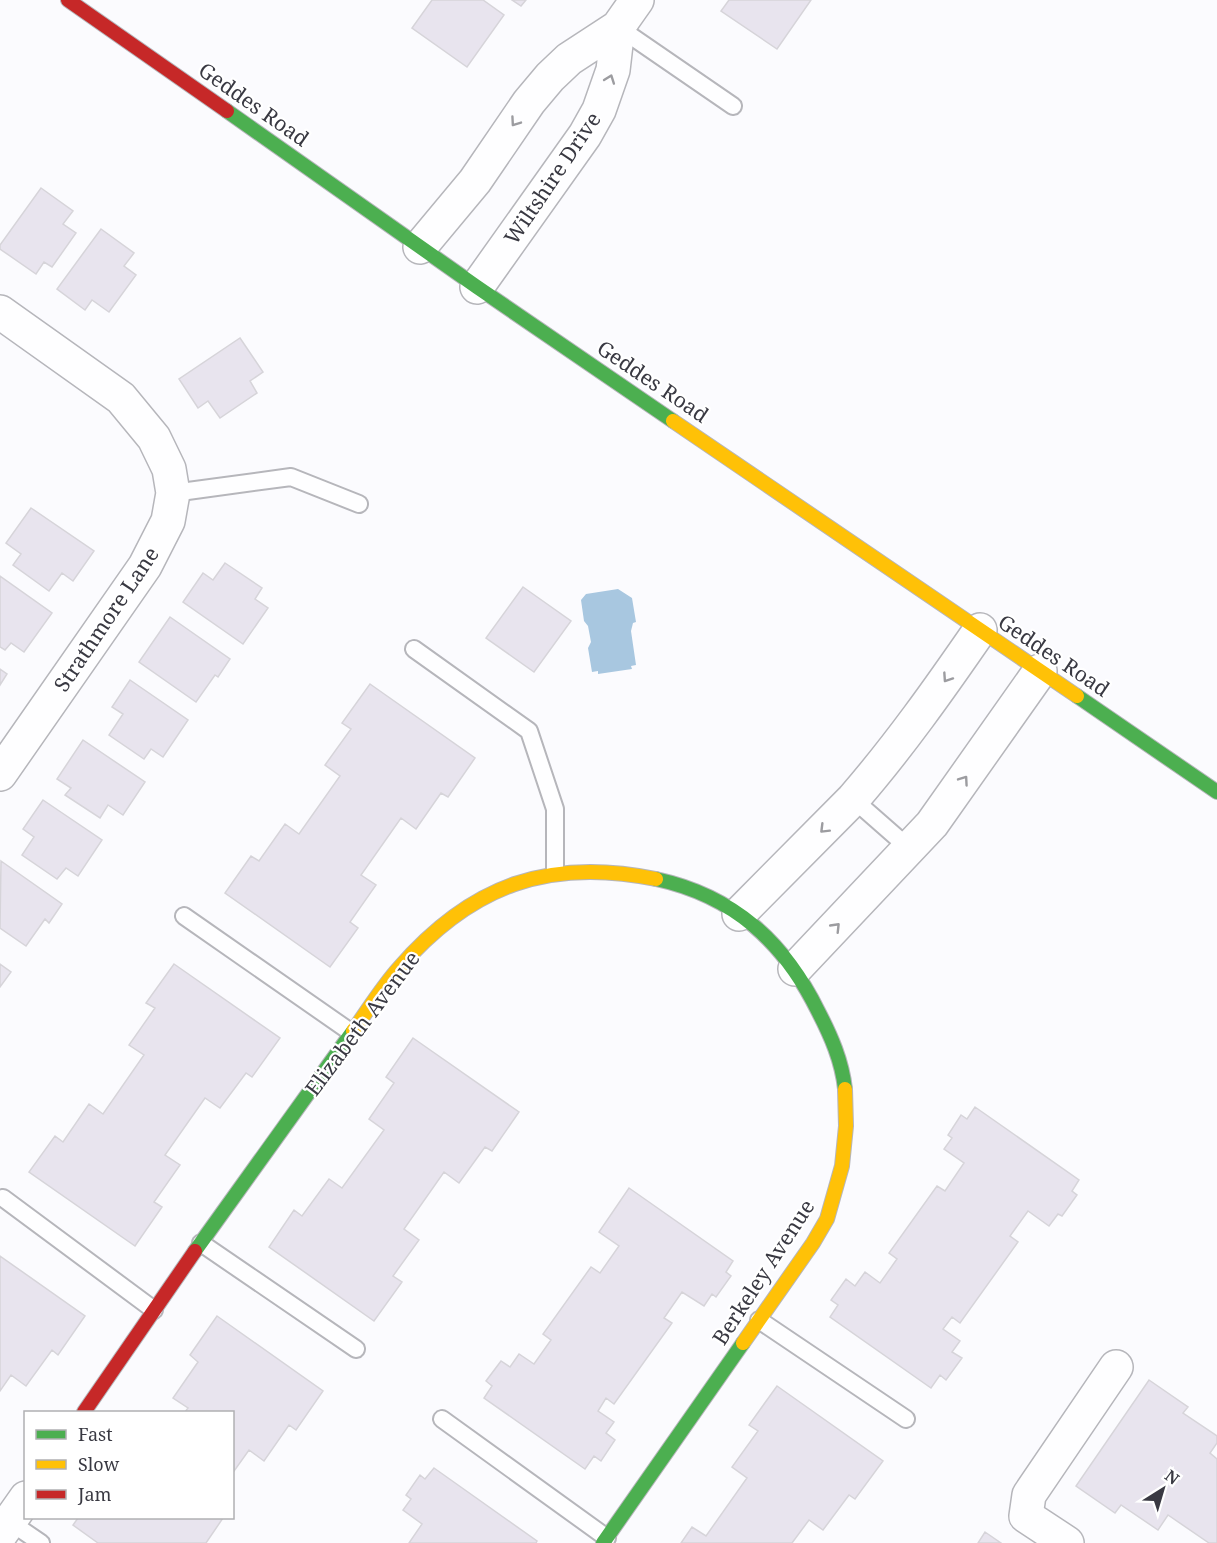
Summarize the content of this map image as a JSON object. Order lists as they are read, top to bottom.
{
  "streets": {
    "street": [
      "Geddes Road",
      "Wiltshire Drive",
      "Strathmore Lane",
      "Elizabeth Avenue",
      "Berkeley Avenue"
    ]
  },
  "crossings": [
    ["Geddes Road", "Wiltshire Drive"],
    ["Elizabeth Avenue", "Berkeley Avenue"]
  ],
  "legend": ["Fast", "Slow", "Jam"],
  "north": "top right"
}
